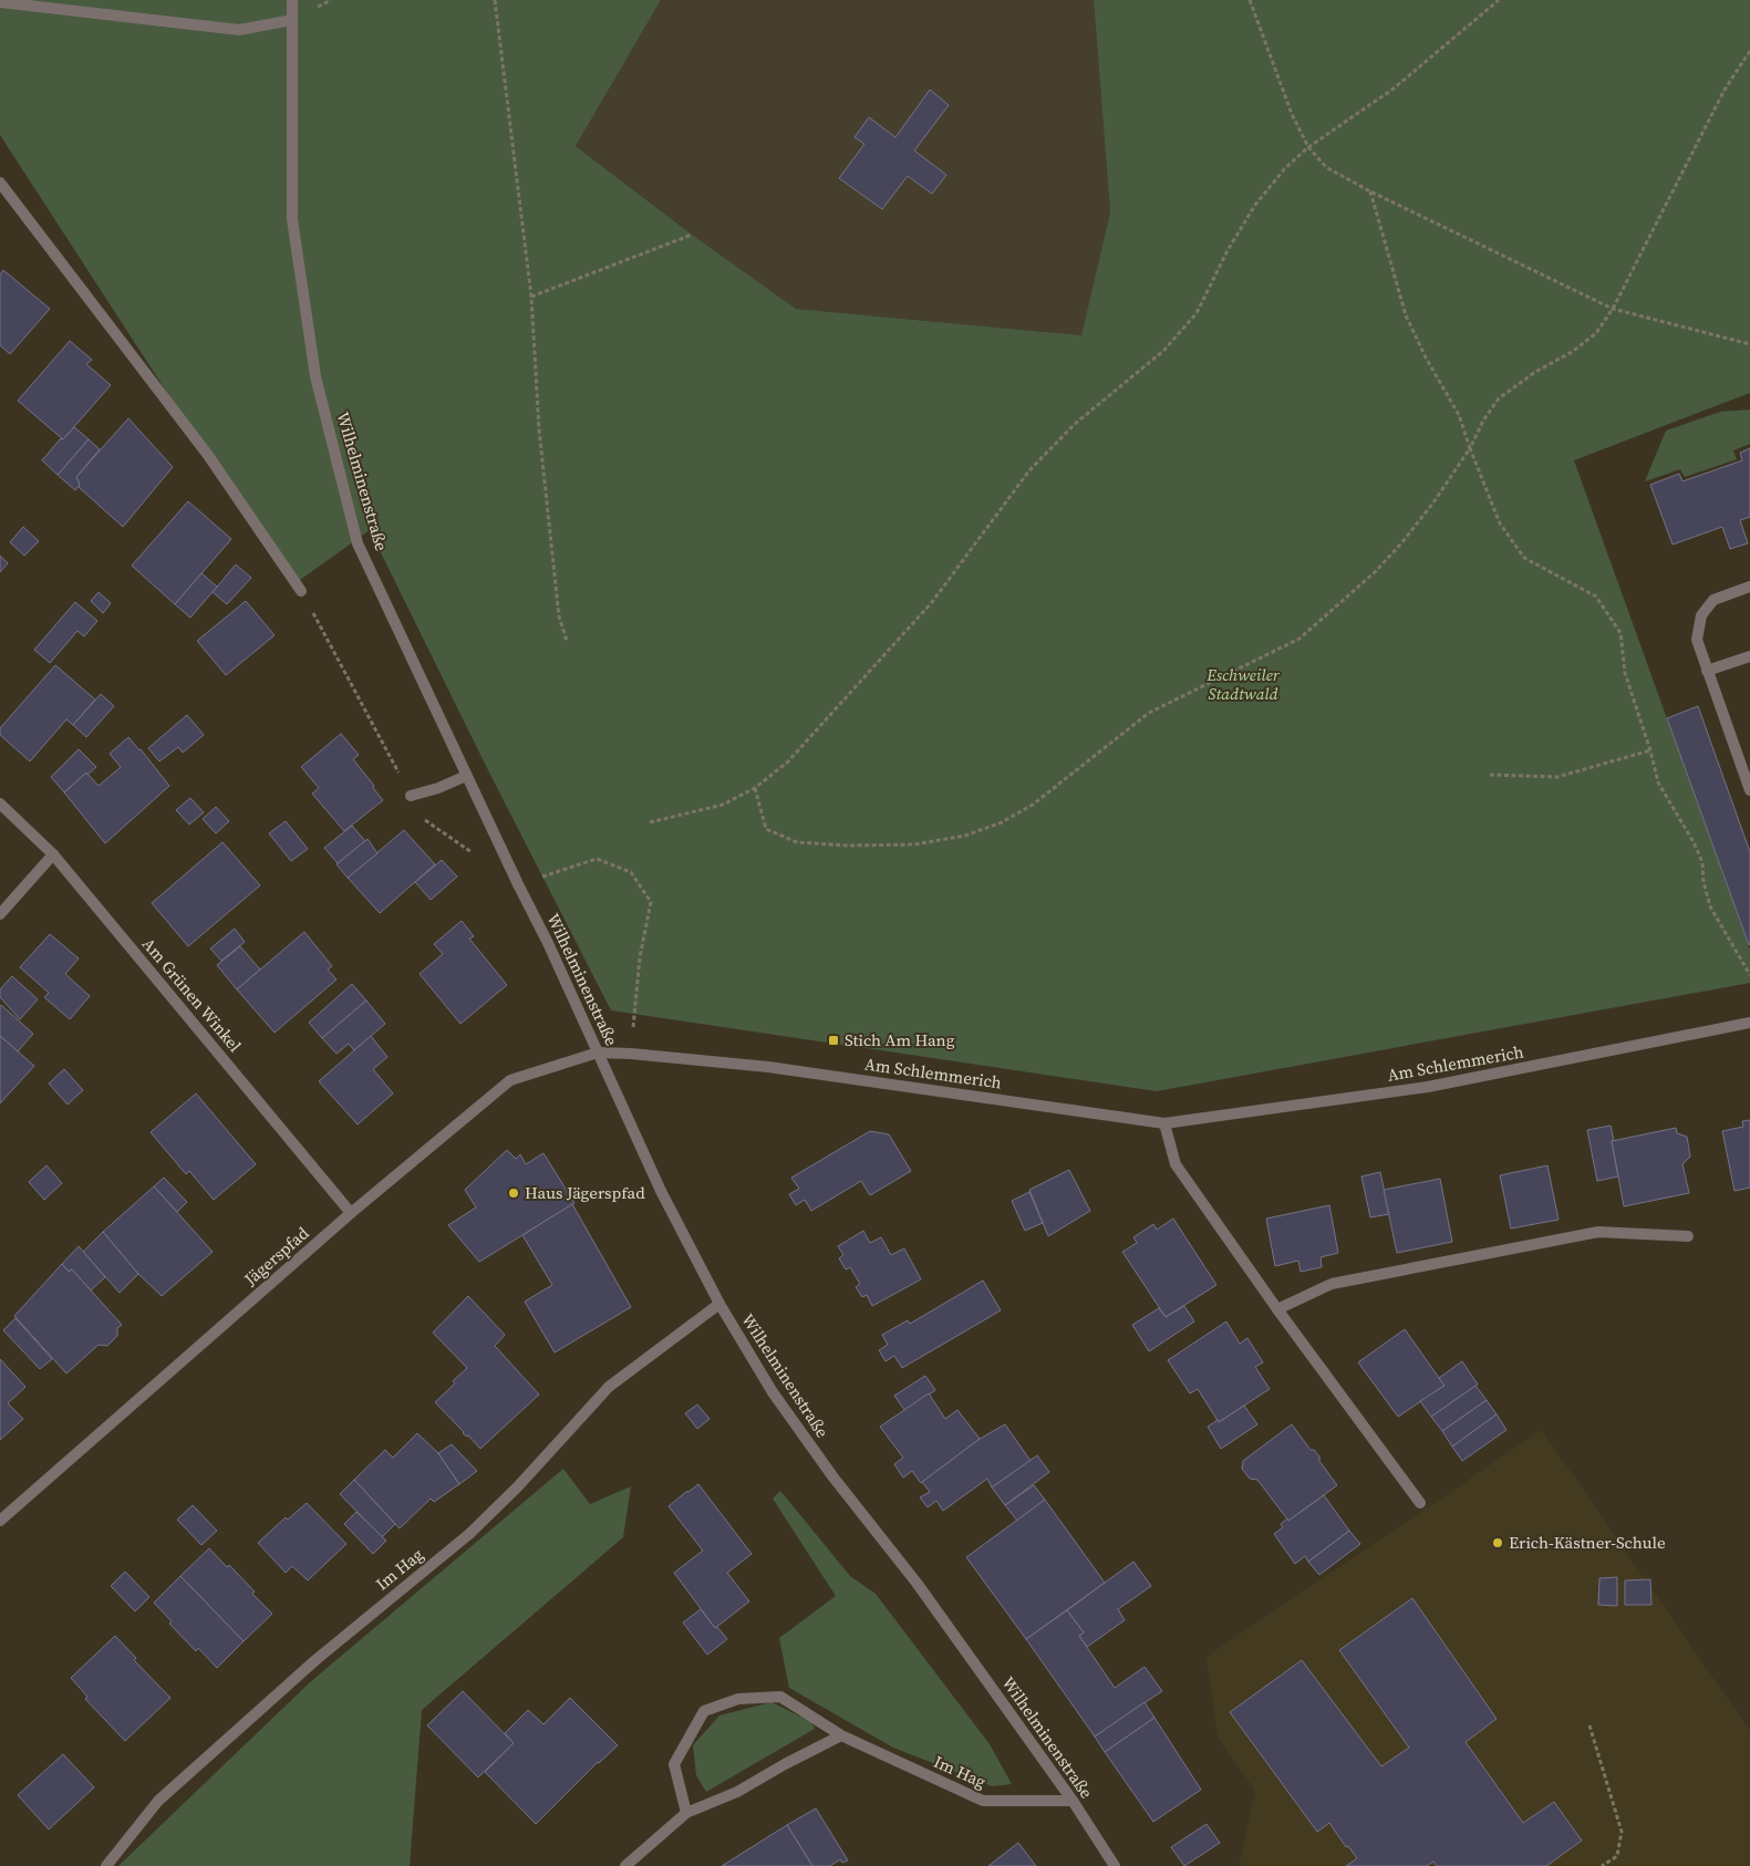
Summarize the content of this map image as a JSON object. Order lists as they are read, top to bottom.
{
  "streets": {
    "street": [
      "Wilhelminenstraße",
      "Am Grünen Winkel",
      "Am Schlemmerich",
      "Jägerspfad",
      "Im Hag"
    ]
  },
  "crossings": [
    ["Wilhelminenstraße", "Am Schlemmerich"],
    ["Wilhelminenstraße", "Jägerspfad"],
    ["Wilhelminenstraße", "Im Hag"],
    ["Am Grünen Winkel", "Jägerspfad"],
    ["Am Schlemmerich", "Jägerspfad"]
  ],
  "parks": ["Eschweiler Stadtwald"],
  "places": {
    "transit": ["Stich Am Hang"],
    "other": ["Haus Jägerspfad", "Erich-Kästner-Schule"]
  }
}
